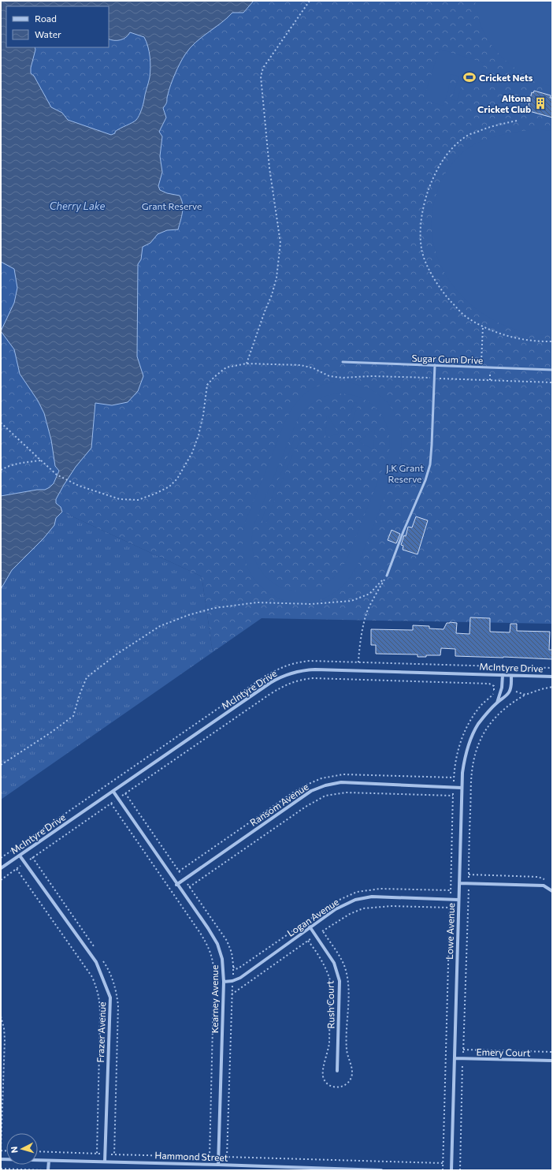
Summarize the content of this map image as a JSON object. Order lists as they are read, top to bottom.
{
  "streets": {
    "street": [
      "McIntyre Drive",
      "Ransom Avenue",
      "Logan Avenue",
      "Lowe Avenue",
      "Kearney Avenue",
      "Rush Court",
      "Frazer Avenue",
      "Emery Court",
      "Hammond Street"
    ],
    "lane": ["Sugar Gum Drive"]
  },
  "crossings": [
    ["McIntyre Drive", "Lowe Avenue"],
    ["McIntyre Drive", "Kearney Avenue"],
    ["McIntyre Drive", "Frazer Avenue"],
    ["Ransom Avenue", "Lowe Avenue"],
    ["Ransom Avenue", "Kearney Avenue"],
    ["Logan Avenue", "Lowe Avenue"],
    ["Logan Avenue", "Kearney Avenue"],
    ["Logan Avenue", "Rush Court"],
    ["Lowe Avenue", "Emery Court"],
    ["Kearney Avenue", "Hammond Street"],
    ["Frazer Avenue", "Hammond Street"]
  ],
  "water": ["Cherry Lake"],
  "parks": ["Grant Reserve", "J.K Grant Reserve"],
  "places": {
    "sports": ["Cricket Nets"],
    "building": ["Altona Cricket Club"]
  },
  "legend": ["Road", "Water"],
  "north": "left"
}
